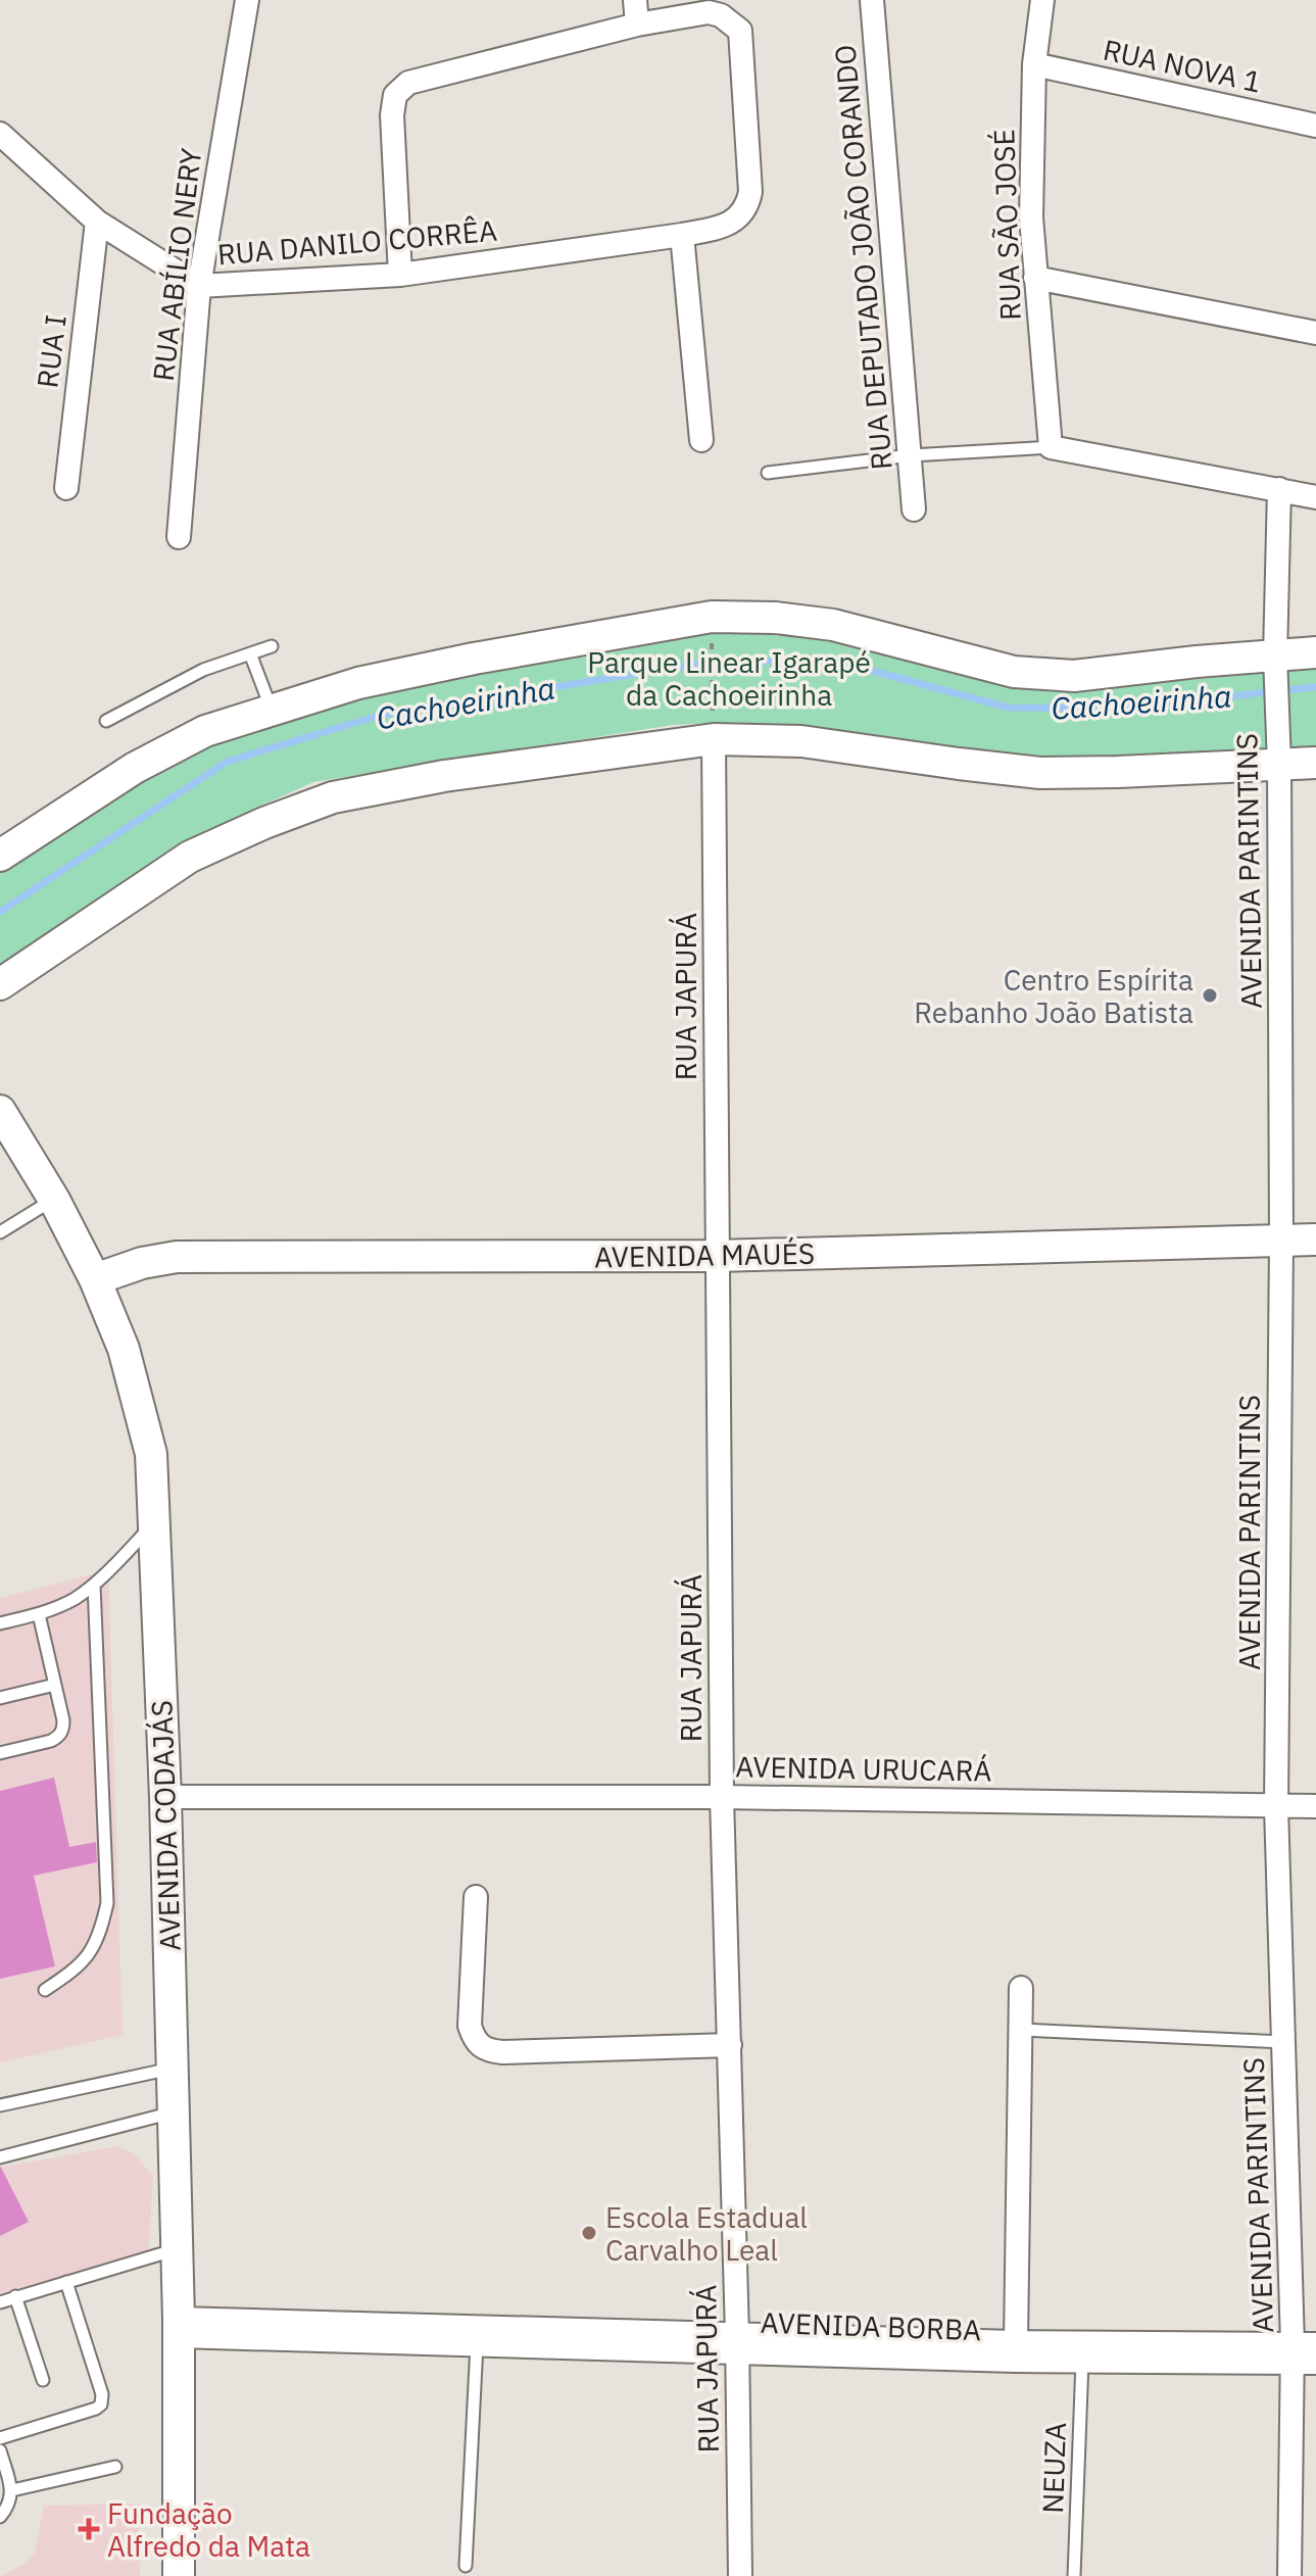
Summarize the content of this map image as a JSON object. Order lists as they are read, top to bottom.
{
  "streets": {
    "street": [
      "RUA NOVA 1",
      "RUA SÃO JOSÉ",
      "RUA DANILO CORRÊA",
      "RUA DEPUTADO JOÃO CORANDO",
      "RUA ABÍLIO NERY",
      "RUA I",
      "AVENIDA PARINTINS",
      "RUA JAPURÁ",
      "AVENIDA MAUÉS",
      "AVENIDA URUCARÁ",
      "AVENIDA CODAJÁS",
      "AVENIDA BORBA"
    ],
    "lane": ["NEUZA"]
  },
  "crossings": [
    ["RUA NOVA 1", "RUA SÃO JOSÉ"],
    ["RUA DANILO CORRÊA", "RUA ABÍLIO NERY"],
    ["RUA DANILO CORRÊA", "RUA I"],
    ["AVENIDA PARINTINS", "AVENIDA MAUÉS"],
    ["AVENIDA PARINTINS", "AVENIDA URUCARÁ"],
    ["AVENIDA PARINTINS", "AVENIDA BORBA"],
    ["RUA JAPURÁ", "AVENIDA MAUÉS"],
    ["RUA JAPURÁ", "AVENIDA URUCARÁ"],
    ["RUA JAPURÁ", "AVENIDA BORBA"],
    ["AVENIDA MAUÉS", "AVENIDA CODAJÁS"],
    ["AVENIDA URUCARÁ", "AVENIDA CODAJÁS"],
    ["AVENIDA CODAJÁS", "AVENIDA BORBA"],
    ["AVENIDA BORBA", "NEUZA"]
  ],
  "water": ["Cachoeirinha"],
  "parks": ["Parque Linear Igarapé da Cachoeirinha"],
  "places": {
    "other": ["Centro Espírita Rebanho João Batista", "Escola Estadual Carvalho Leal"],
    "health": ["Fundação Alfredo da Mata"]
  }
}
